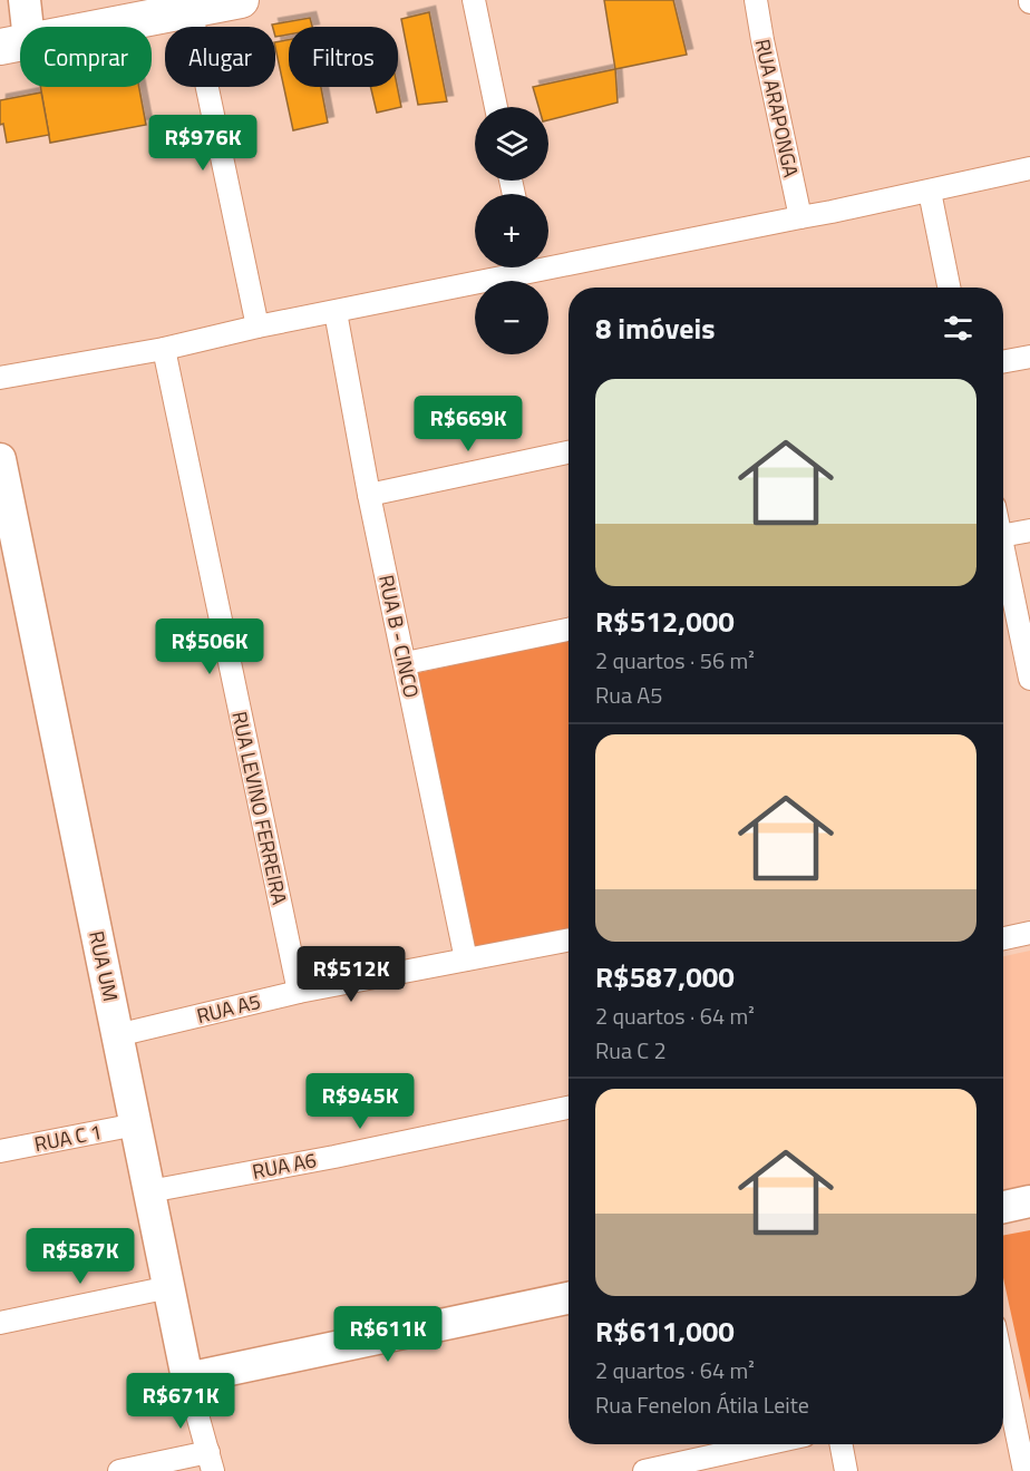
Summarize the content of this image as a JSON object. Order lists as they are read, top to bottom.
{
  "streets": {
    "street": [
      "RUA ARAPONGA",
      "RUA B - CINCO",
      "RUA LEVINO FERREIRA",
      "RUA UM",
      "RUA A5",
      "RUA C 1",
      "RUA A6"
    ]
  },
  "crossings": [
    ["RUA B - CINCO", "RUA A5"],
    ["RUA LEVINO FERREIRA", "RUA A5"],
    ["RUA UM", "RUA A5"],
    ["RUA UM", "RUA C 1"],
    ["RUA UM", "RUA A6"]
  ],
  "page": {
    "chip": ["Comprar", "Alugar", "Filtros"],
    "map_buttons": ["+", "−"],
    "price": [
      "R$976K",
      "R$669K",
      "R$506K",
      "R$512K",
      "R$945K",
      "R$587K",
      "R$611K",
      "R$671K"
    ],
    "heading": "8 imóveis",
    "list": [
      {
        "name": "R$512,000",
        "note": "2 quartos · 56 m² · Rua A5"
      },
      {
        "name": "R$587,000",
        "note": "2 quartos · 64 m² · Rua C 2"
      },
      {
        "name": "R$611,000",
        "note": "2 quartos · 64 m² · Rua Fenelon Átila Leite"
      }
    ]
  }
}
